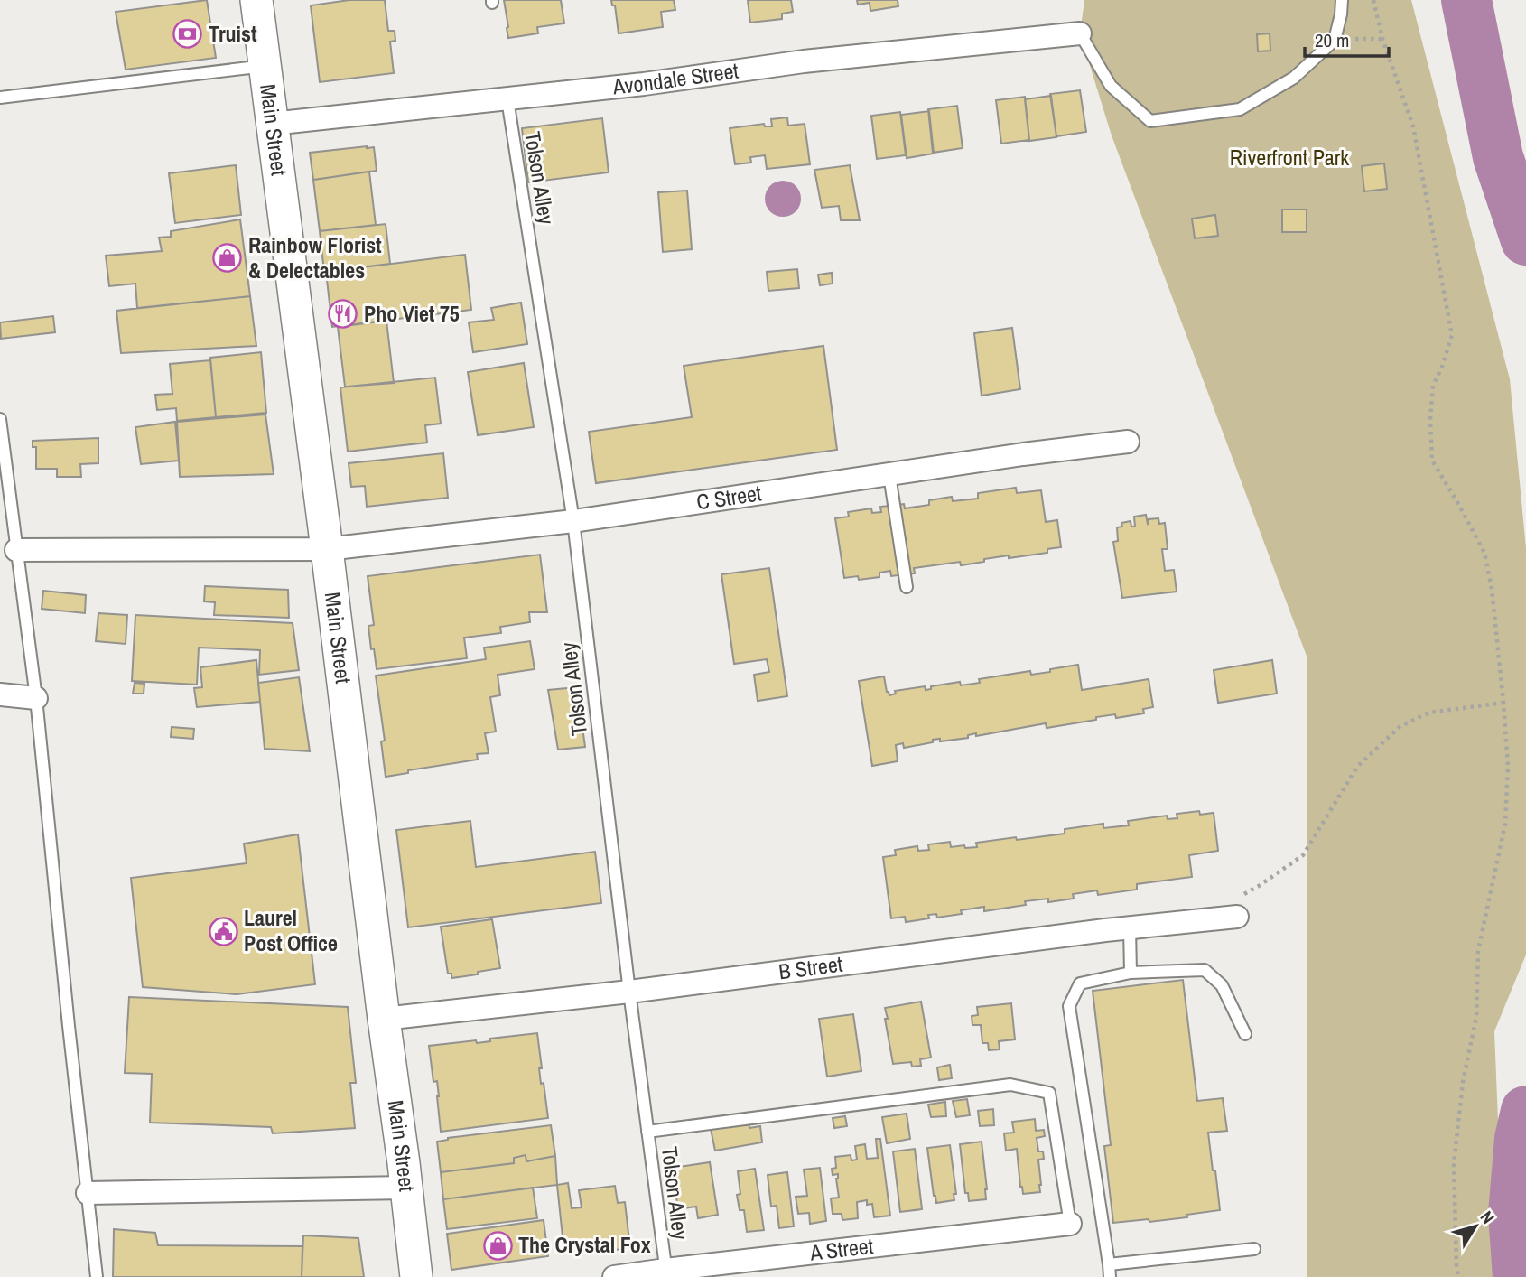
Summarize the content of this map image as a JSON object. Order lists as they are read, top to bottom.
{
  "streets": {
    "street": [
      "Avondale Street",
      "Main Street",
      "C Street",
      "B Street",
      "A Street"
    ],
    "lane": ["Tolson Alley"]
  },
  "crossings": [
    ["Avondale Street", "Main Street"],
    ["Avondale Street", "Tolson Alley"],
    ["Main Street", "C Street"],
    ["Main Street", "B Street"],
    ["Tolson Alley", "C Street"],
    ["Tolson Alley", "B Street"],
    ["Tolson Alley", "A Street"]
  ],
  "parks": ["Riverfront Park"],
  "places": {
    "bank": ["Truist"],
    "shop": ["Rainbow Florist & Delectables", "The Crystal Fox"],
    "restaurant": ["Pho Viet 75"],
    "public building": ["Laurel Post Office"]
  },
  "scale_bar": "20 m",
  "north": "top right"
}
